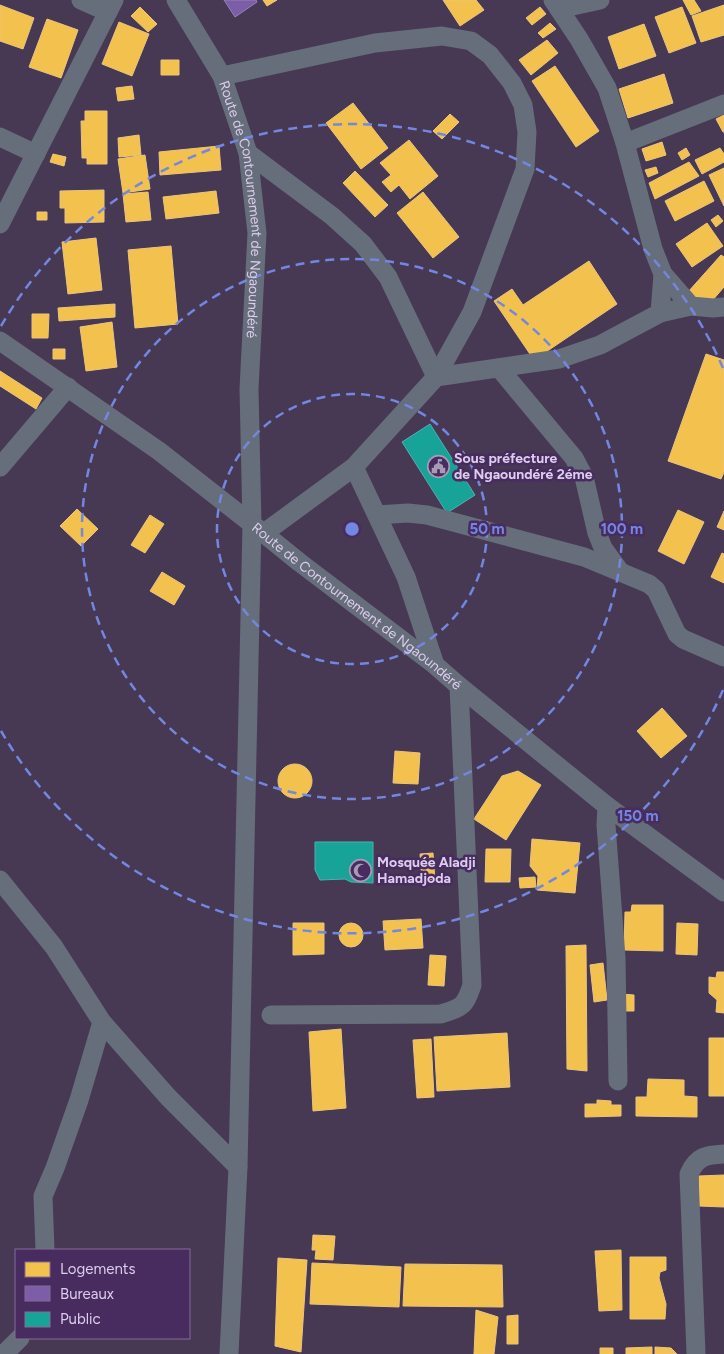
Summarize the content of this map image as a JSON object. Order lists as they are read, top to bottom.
{
  "streets": {
    "street": ["Route de Contournement de Ngaoundéré"]
  },
  "places": {
    "public building": ["Sous préfecture de Ngaoundéré 2éme"],
    "mosque": ["Mosquée Aladji Hamadjoda"]
  },
  "legend": ["Logements", "Bureaux", "Public"],
  "rings": ["50 m", "100 m", "150 m"]
}
